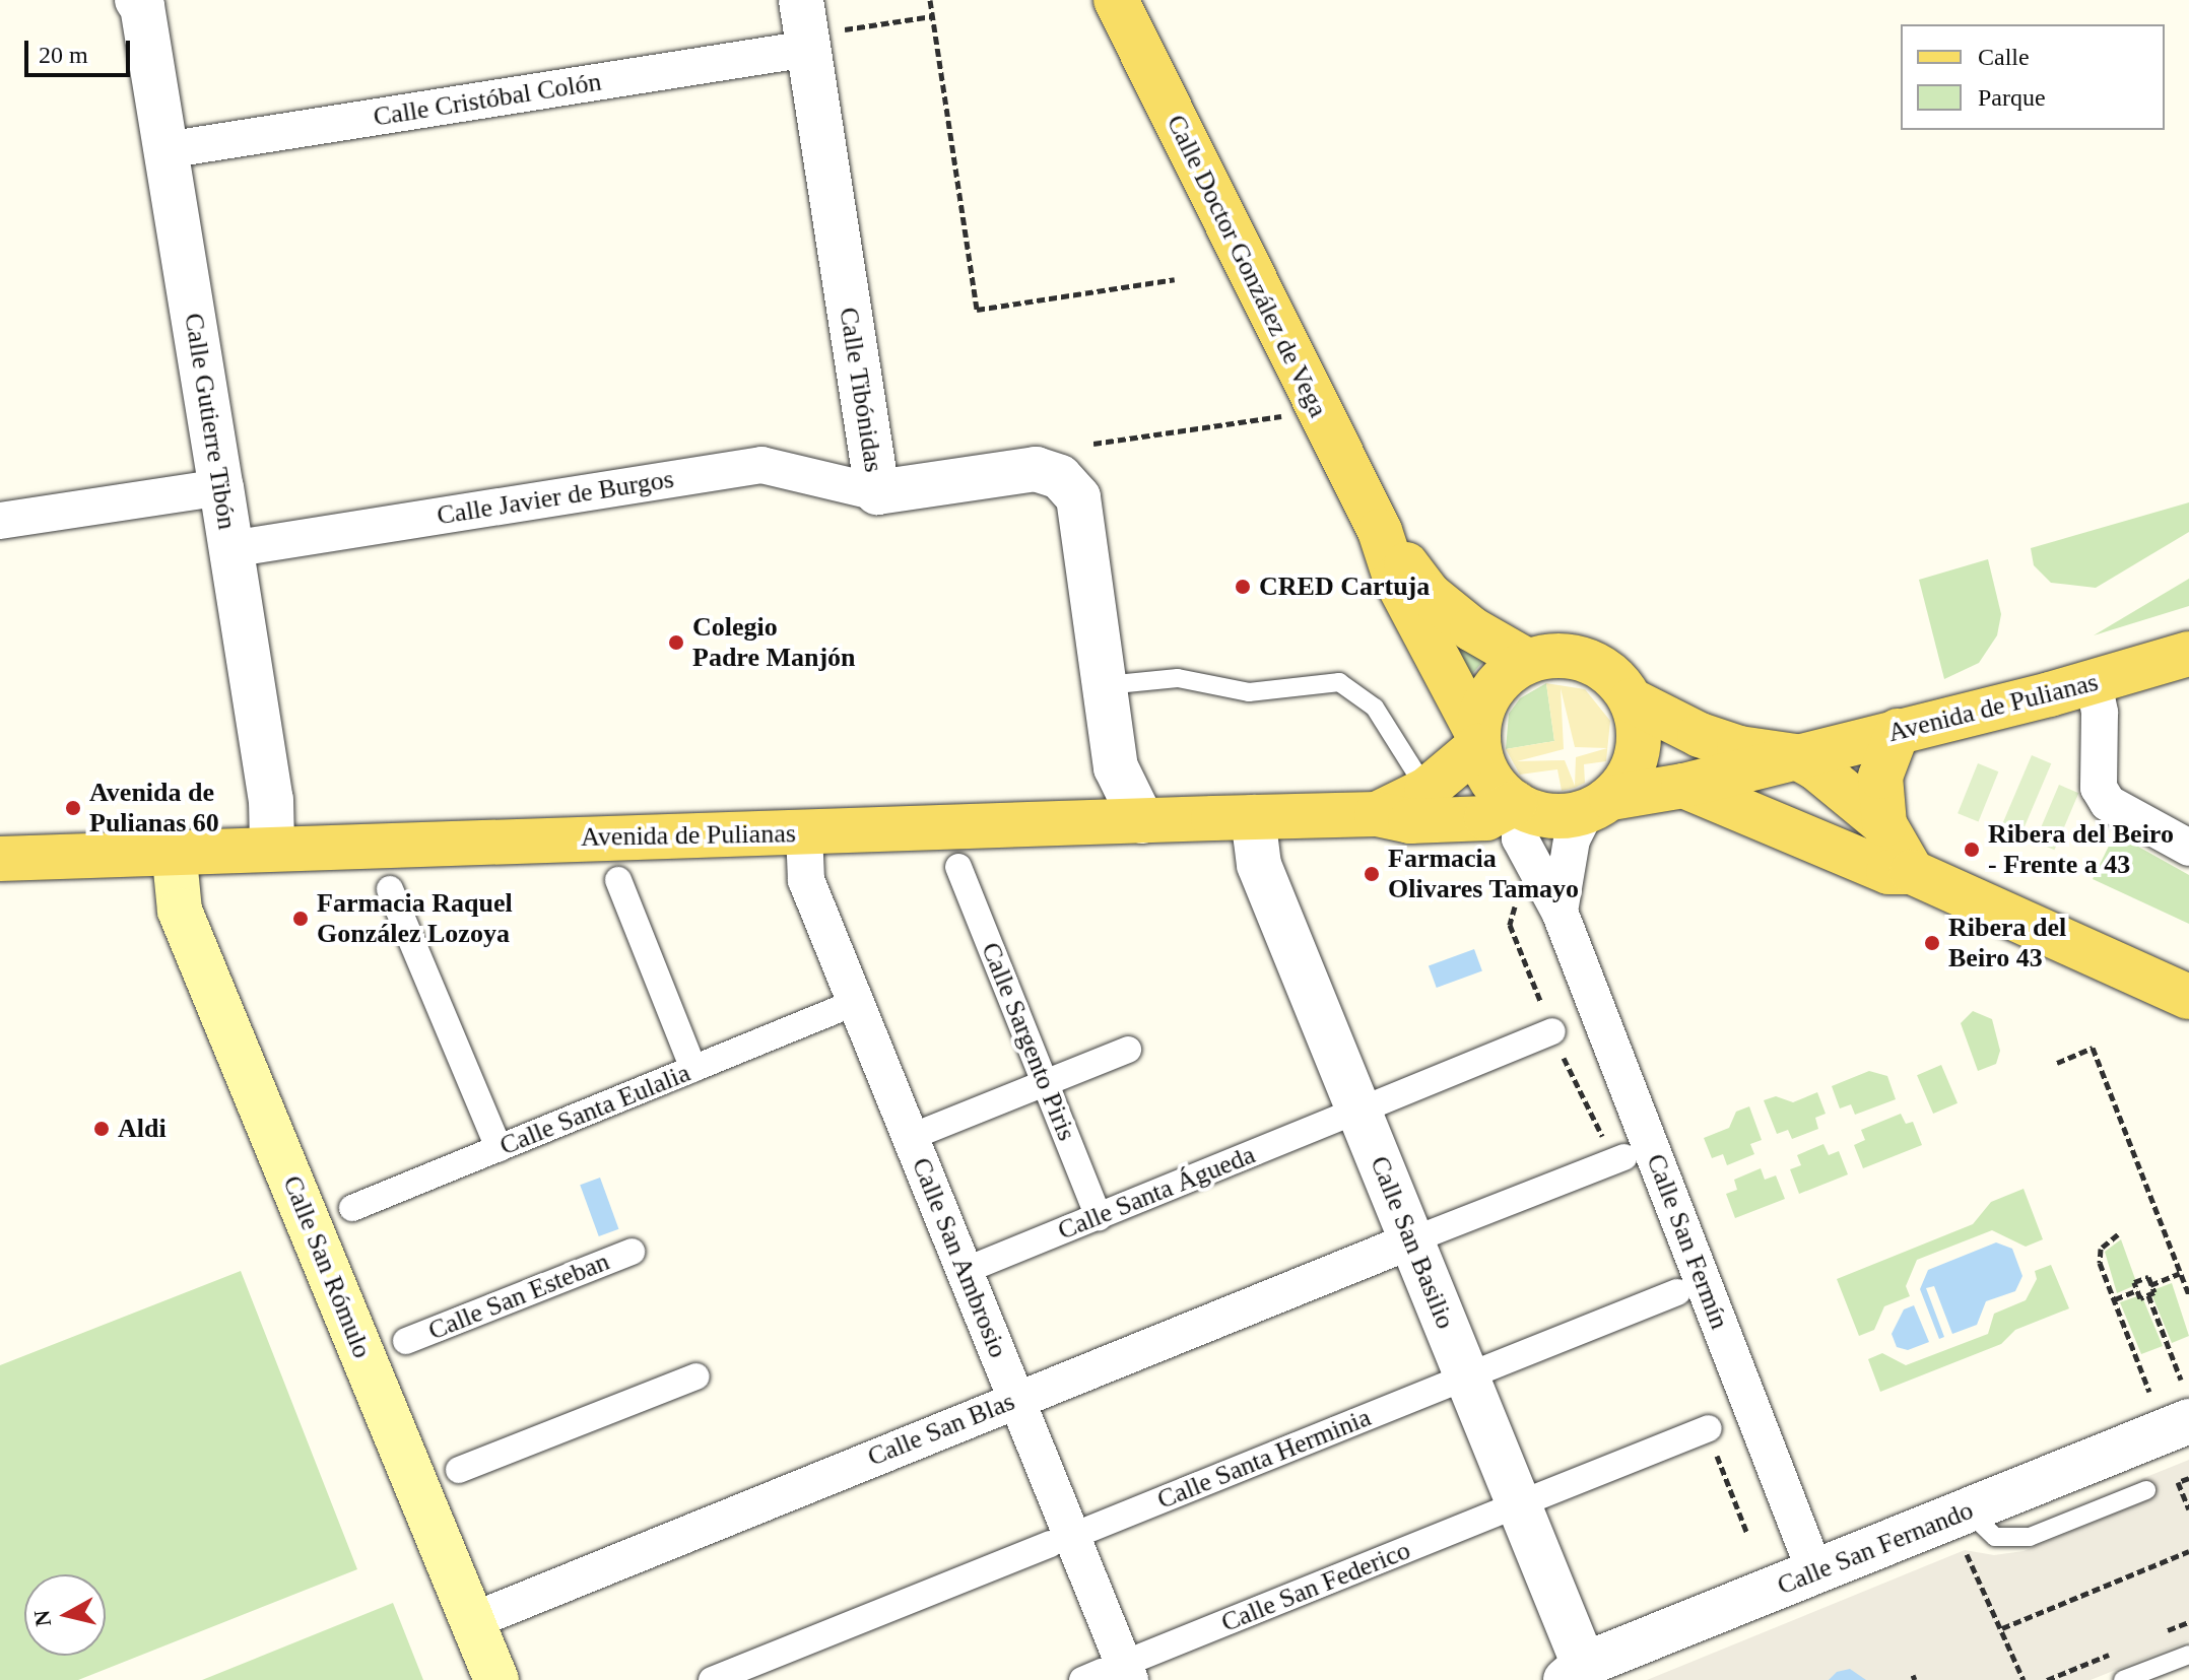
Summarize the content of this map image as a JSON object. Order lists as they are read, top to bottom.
{
  "streets": {
    "main road": ["Calle Doctor González de Vega", "Avenida de Pulianas", "Calle San Rómulo"],
    "street": [
      "Calle Cristóbal Colón",
      "Calle Tibónidas",
      "Calle Gutierre Tibón",
      "Calle Javier de Burgos",
      "Calle Sargento Piris",
      "Calle Santa Eulalia",
      "Calle Santa Águeda",
      "Calle San Fermín",
      "Calle San Basilio",
      "Calle San Ambrosio",
      "Calle San Esteban",
      "Calle San Blas",
      "Calle Santa Herminia",
      "Calle San Fernando",
      "Calle San Federico"
    ]
  },
  "crossings": [
    ["Calle Cristóbal Colón", "Calle Tibónidas"],
    ["Calle Cristóbal Colón", "Calle Gutierre Tibón"],
    ["Calle Doctor González de Vega", "Avenida de Pulianas"],
    ["Calle Doctor González de Vega", "Calle San Fermín"],
    ["Calle Tibónidas", "Calle Javier de Burgos"],
    ["Calle Tibónidas", "Avenida de Pulianas"],
    ["Calle Gutierre Tibón", "Calle Javier de Burgos"],
    ["Calle Gutierre Tibón", "Avenida de Pulianas"],
    ["Avenida de Pulianas", "Calle San Fermín"],
    ["Avenida de Pulianas", "Calle San Basilio"],
    ["Avenida de Pulianas", "Calle San Ambrosio"],
    ["Avenida de Pulianas", "Calle San Rómulo"],
    ["Calle Sargento Piris", "Calle Santa Águeda"],
    ["Calle San Fermín", "Calle San Fernando"],
    ["Calle San Basilio", "Calle San Blas"],
    ["Calle San Basilio", "Calle San Fernando"],
    ["Calle San Ambrosio", "Calle San Blas"],
    ["Calle San Ambrosio", "Calle San Federico"],
    ["Calle San Rómulo", "Calle San Blas"]
  ],
  "places": [
    "CRED Cartuja",
    "Colegio Padre Manjón",
    "Avenida de Pulianas 60",
    "Ribera del Beiro - Frente a 43",
    "Farmacia Olivares Tamayo",
    "Farmacia Raquel González Lozoya",
    "Ribera del Beiro 43",
    "Aldi"
  ],
  "legend": ["Calle", "Parque"],
  "scale_bar": "20 m",
  "north": "left"
}
